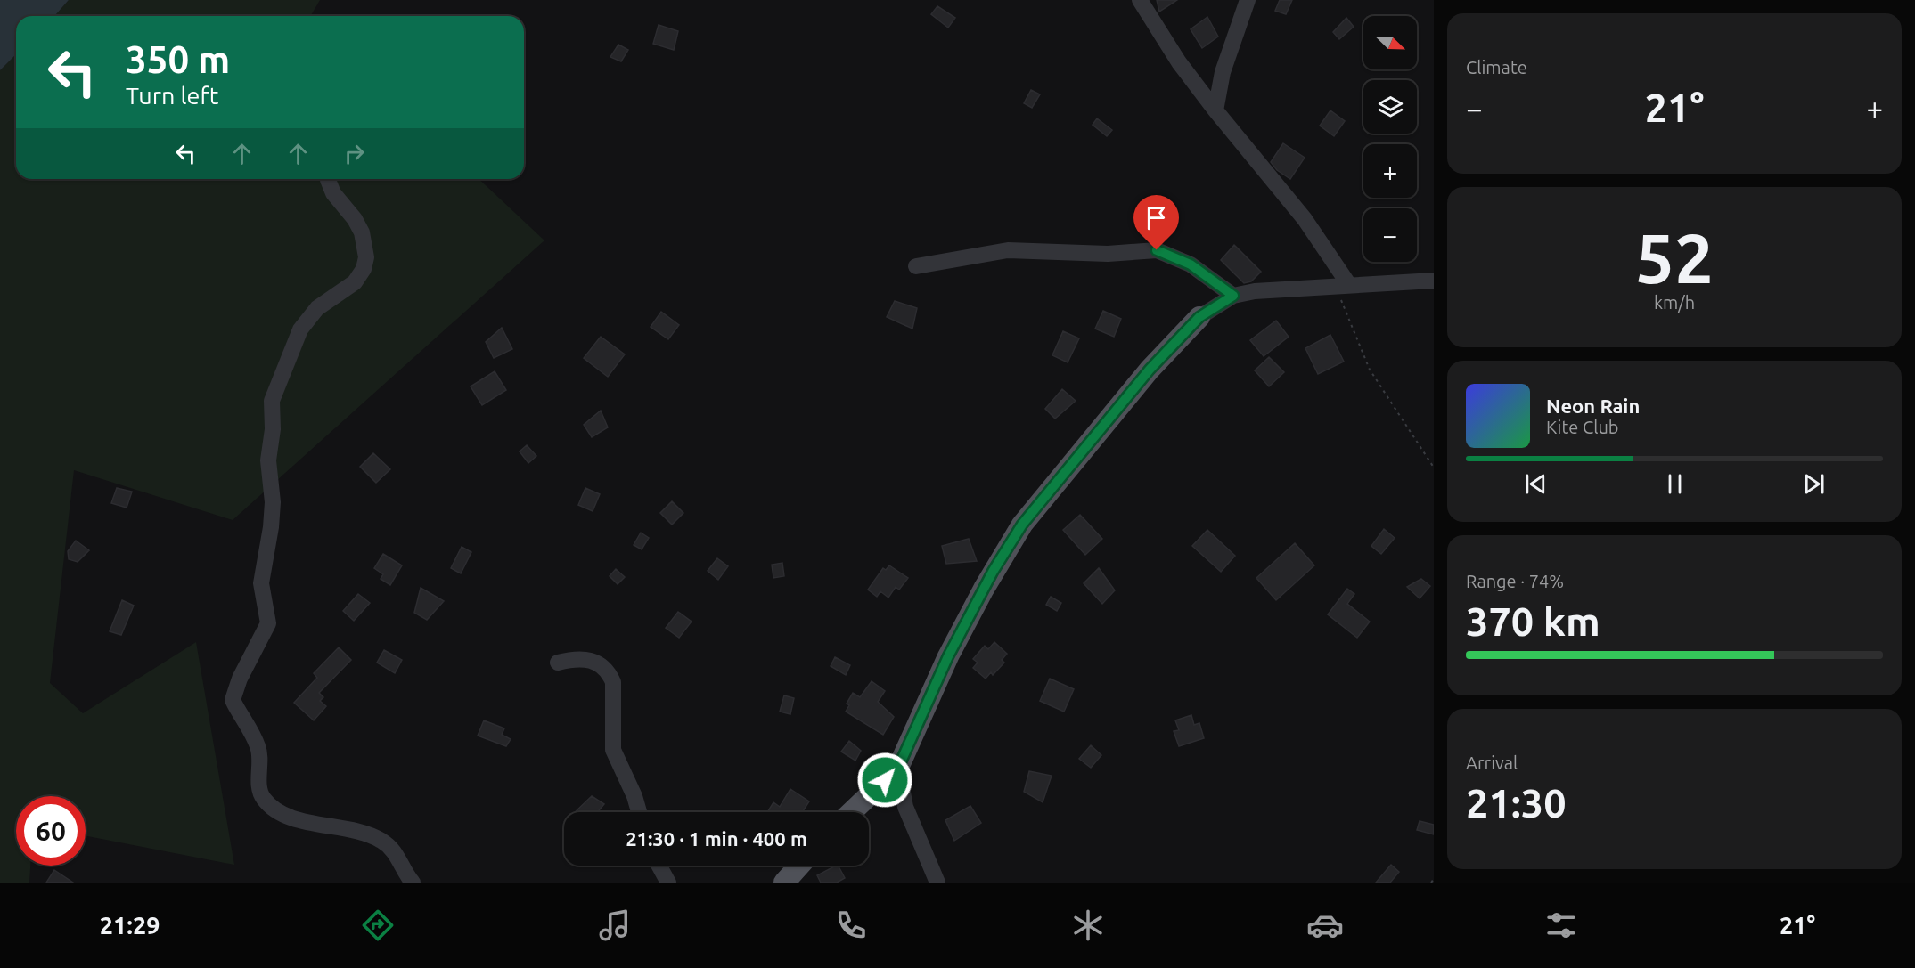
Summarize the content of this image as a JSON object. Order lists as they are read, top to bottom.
{
  "north": "bottom right",
  "page": {
    "tile": [
      "Climate",
      ["52", "km/h"],
      ["Range · 74%", "370 km"],
      ["Arrival", "21:30"]
    ],
    "map_buttons": ["+", "−"],
    "turn": ["350 m", "Turn left"],
    "heat": ["−", "21°", "+"],
    "song": ["Neon Rain", "Kite Club"],
    "limit": "60",
    "trip": "21:30 · 1 min · 400 m",
    "tabs": ["21:29", "21°"]
  }
}
